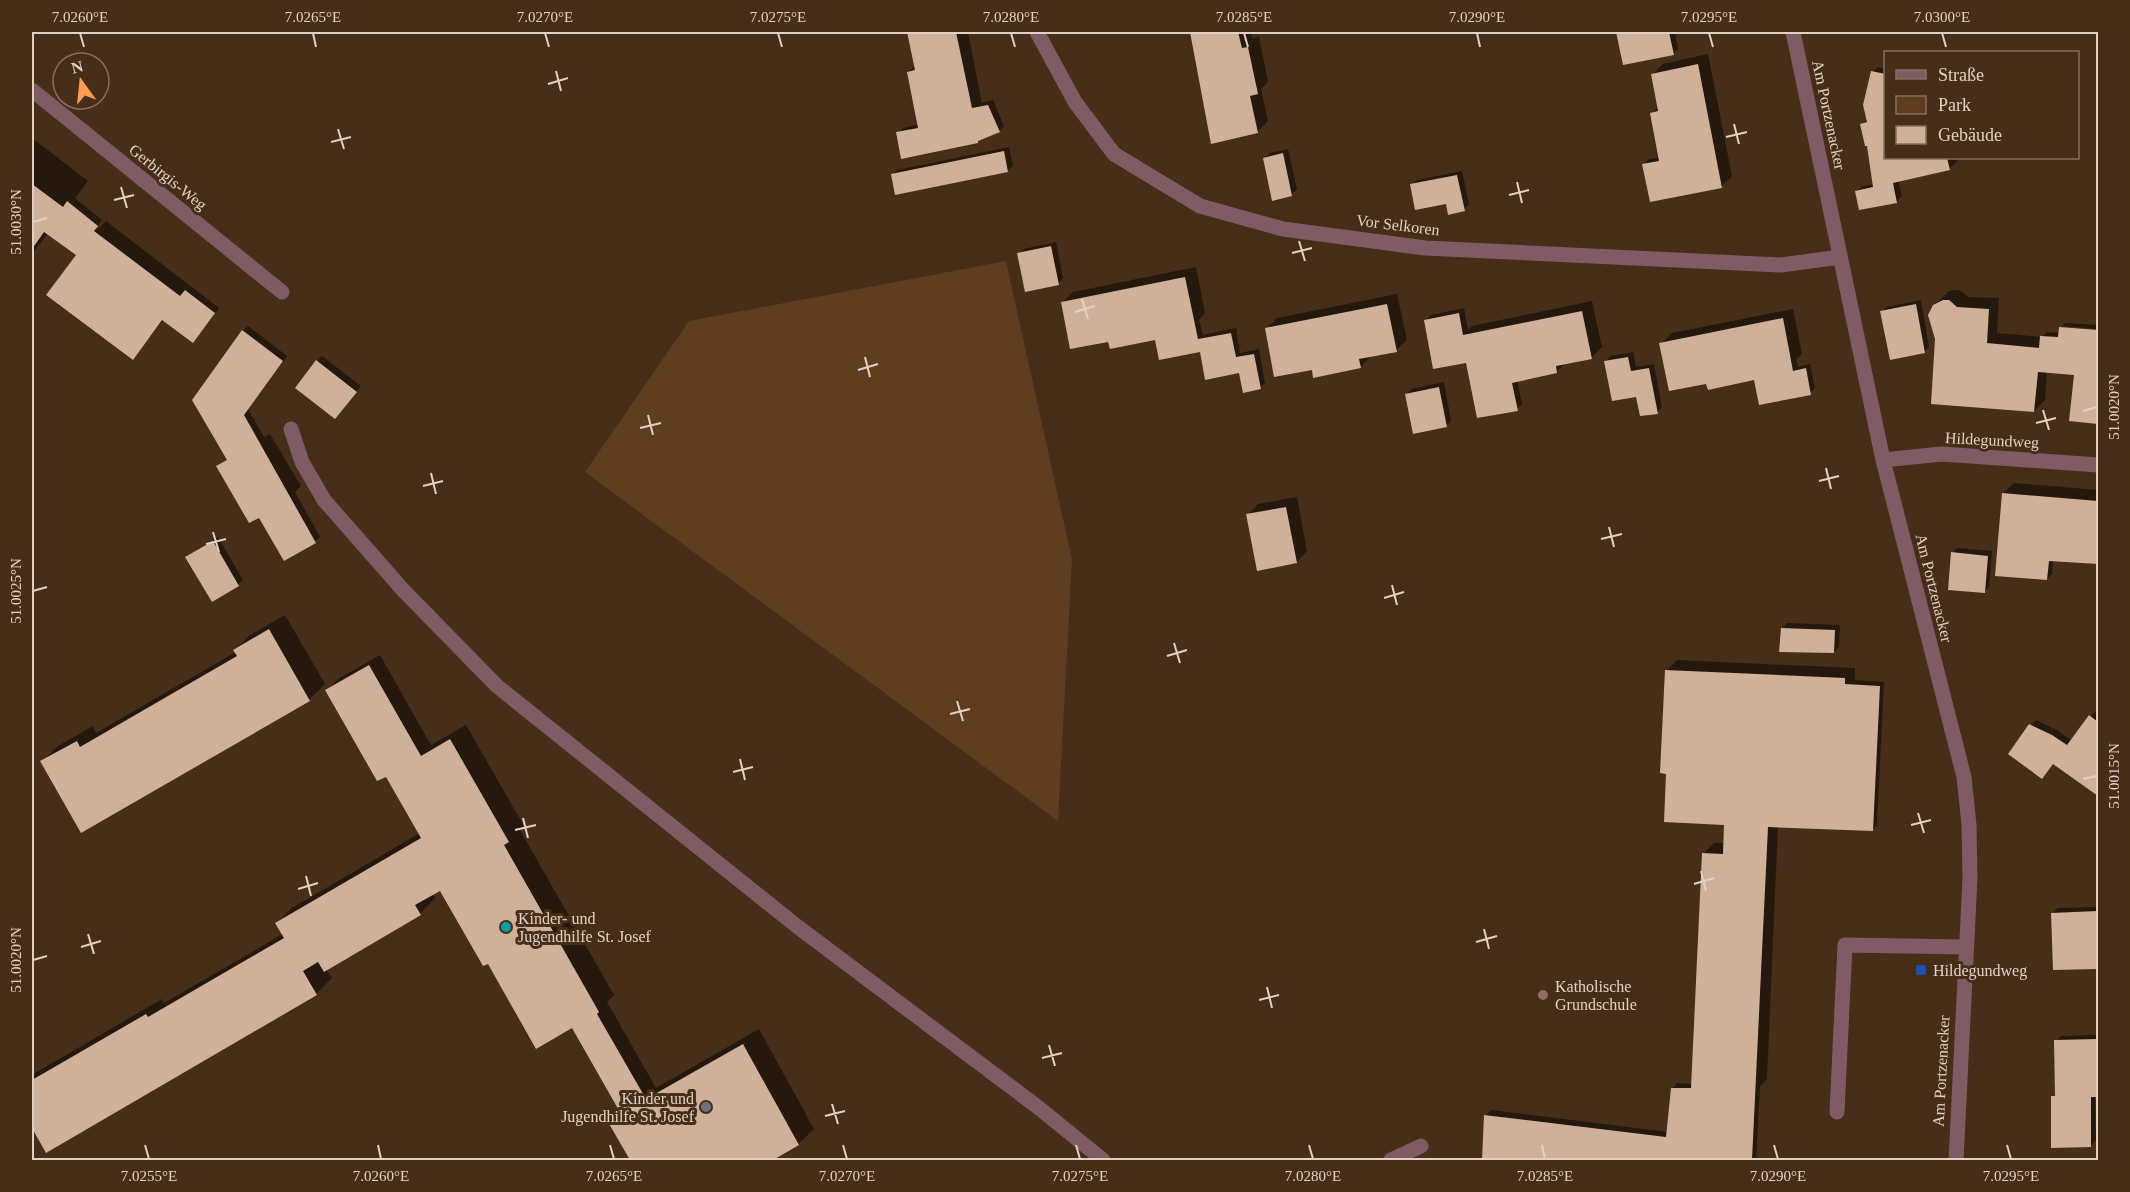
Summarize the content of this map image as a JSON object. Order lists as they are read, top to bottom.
{
  "streets": {
    "street": [
      "Am Portzenacker",
      "Gerbirgis-Weg",
      "Vor Selkoren",
      "Hildegundweg"
    ]
  },
  "crossings": [
    ["Am Portzenacker", "Vor Selkoren"],
    ["Am Portzenacker", "Hildegundweg"]
  ],
  "places": {
    "other": ["Kinder- und Jugendhilfe St. Josef", "Katholische Grundschule", "Kinder und Jugendhilfe St. Josef"],
    "transit": ["Hildegundweg"]
  },
  "legend": ["Straße", "Park", "Gebäude"],
  "north": "top",
  "coordinates": [
    "7.0260°E",
    "7.0265°E",
    "7.0270°E",
    "7.0275°E",
    "7.0280°E",
    "7.0285°E",
    "7.0290°E",
    "7.0295°E",
    "7.0300°E",
    "51.0030°N",
    "51.0020°N",
    "51.0025°N",
    "51.0015°N",
    "7.0255°E"
  ]
}
